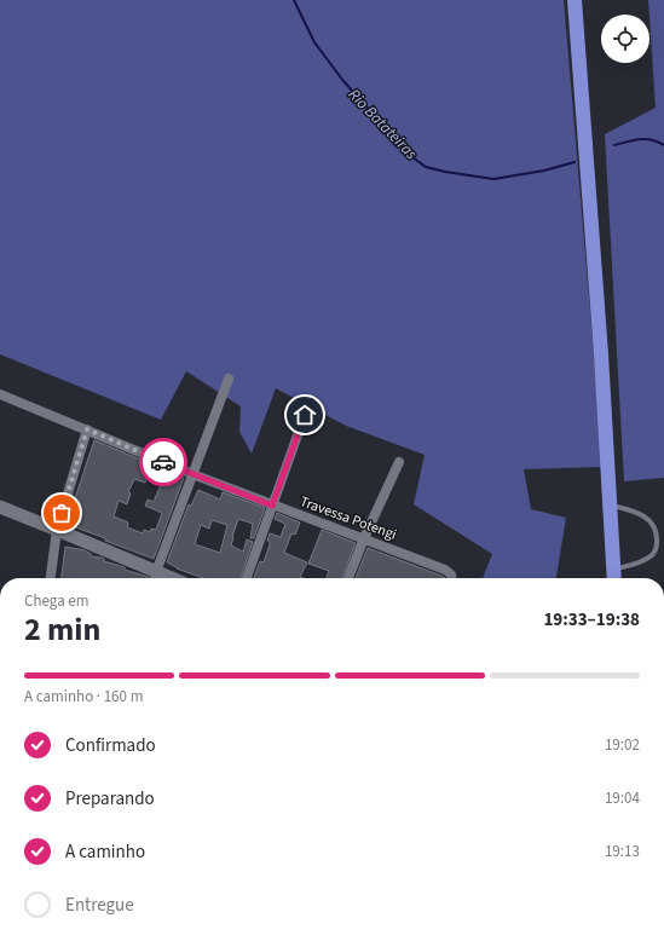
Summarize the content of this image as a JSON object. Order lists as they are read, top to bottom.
{
  "streets": {
    "street": ["Travessa Potengi"]
  },
  "water": ["Rio Batateiras"],
  "page": {
    "heading": ["2 min", "Chega em", "19:33–19:38"],
    "bar": "A caminho · 160 m",
    "list": [
      ["Confirmado", "19:02"],
      ["Preparando", "19:04"],
      ["A caminho", "19:13"],
      "Entregue"
    ]
  }
}
